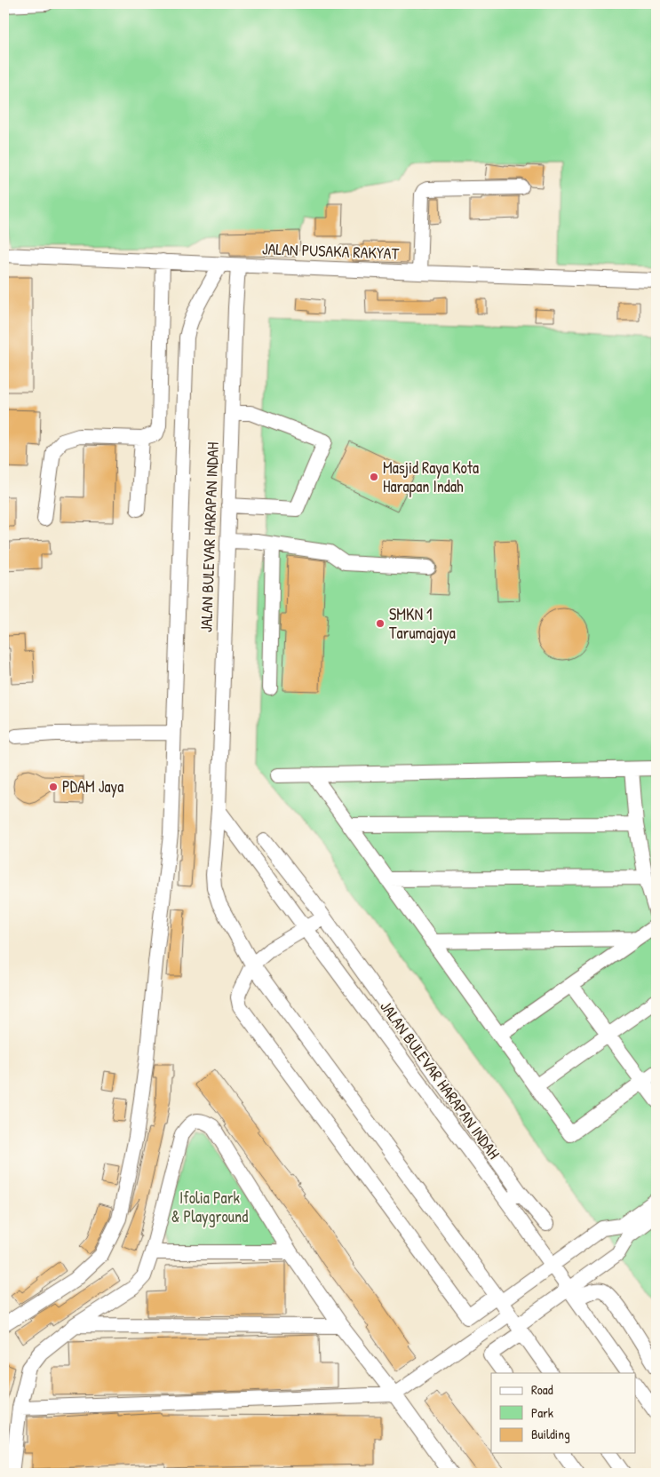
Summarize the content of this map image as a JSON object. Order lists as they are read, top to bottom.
{
  "streets": {
    "street": ["JALAN PUSAKA RAKYAT", "JALAN BULEVAR HARAPAN INDAH"]
  },
  "crossings": [
    ["JALAN PUSAKA RAKYAT", "JALAN BULEVAR HARAPAN INDAH"]
  ],
  "parks": ["Ifolia Park & Playground"],
  "places": ["Masjid Raya Kota Harapan Indah", "SMKN 1 Tarumajaya", "PDAM Jaya"],
  "legend": ["Road", "Park", "Building"]
}
